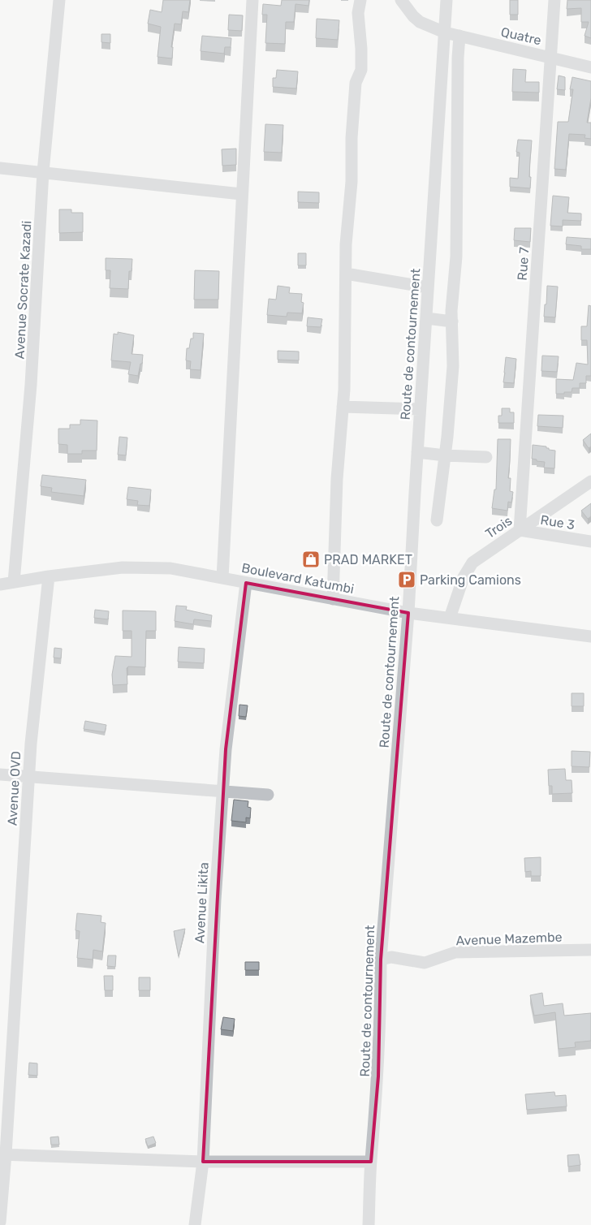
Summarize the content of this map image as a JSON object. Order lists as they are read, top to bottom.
{
  "streets": {
    "street": [
      "Quatre",
      "Rue 7",
      "Avenue Socrate Kazadi",
      "Route de contournement",
      "Rue 3",
      "Trois",
      "Boulevard Katumbi",
      "Avenue OVD",
      "Avenue Likita",
      "Avenue Mazembe"
    ]
  },
  "crossings": [
    ["Quatre", "Rue 7"],
    ["Quatre", "Route de contournement"],
    ["Rue 7", "Rue 3"],
    ["Rue 7", "Trois"],
    ["Avenue Socrate Kazadi", "Boulevard Katumbi"],
    ["Route de contournement", "Boulevard Katumbi"],
    ["Route de contournement", "Avenue Mazembe"],
    ["Rue 3", "Trois"],
    ["Trois", "Boulevard Katumbi"],
    ["Boulevard Katumbi", "Avenue OVD"],
    ["Boulevard Katumbi", "Avenue Likita"]
  ],
  "places": {
    "shop": ["PRAD MARKET"],
    "parking": ["Parking Camions"]
  }
}
